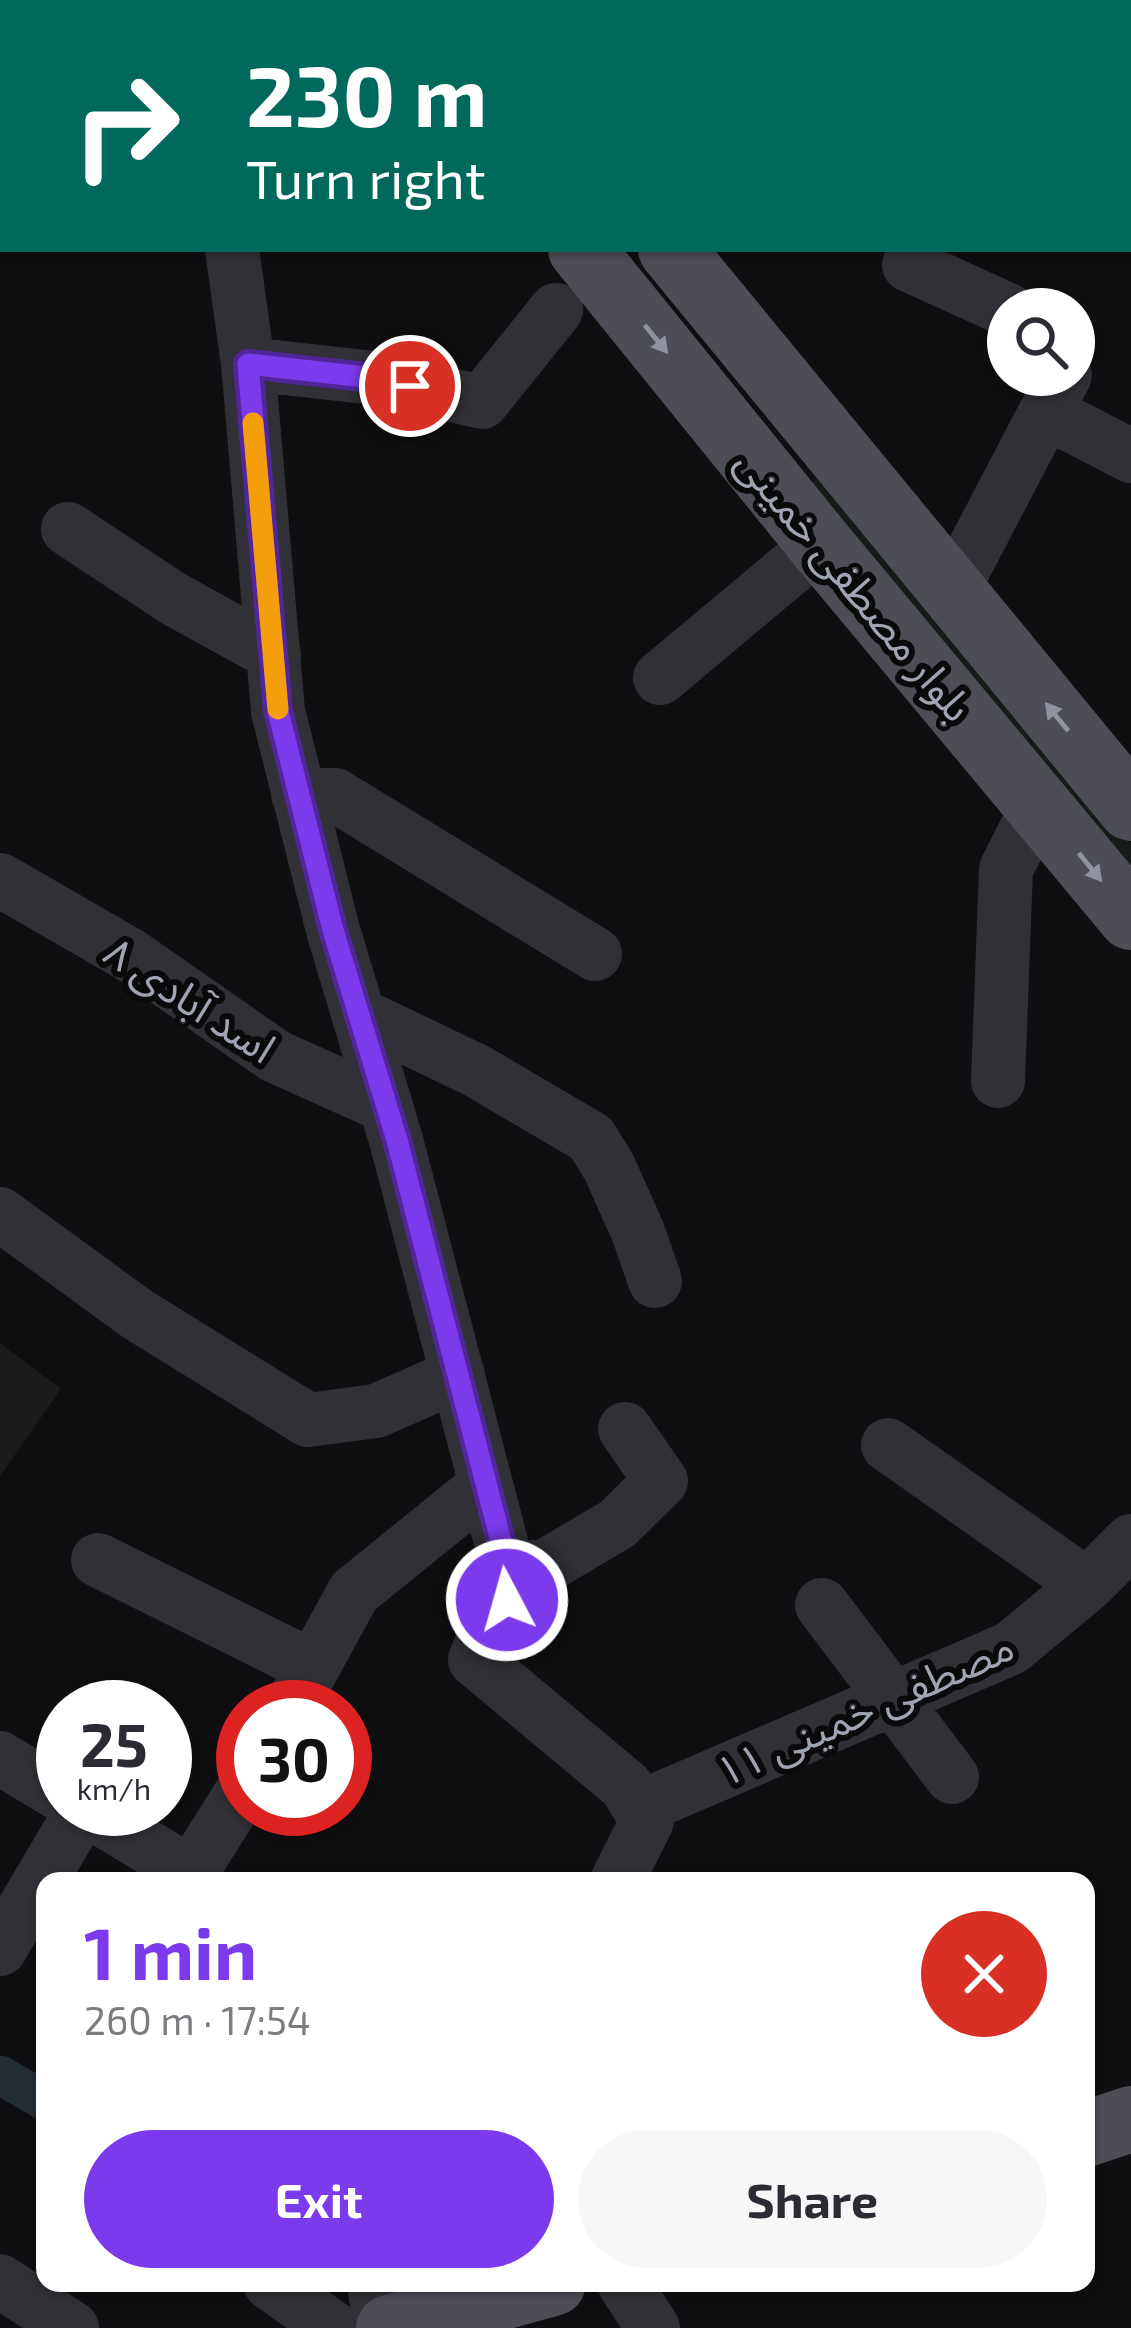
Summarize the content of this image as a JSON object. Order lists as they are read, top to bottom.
{
  "streets": {
    "main road": ["بلوار مصطفی خمینی"],
    "street": ["اسد آبادی ۸", "مصطفی خمینی ۱۱"]
  },
  "page": {
    "turn": ["230 m", "Turn right"],
    "speed": "25 km/h",
    "limit": "30",
    "heading": ["1 min", "260 m · 17:54"],
    "buttons": ["Exit", "Share"]
  }
}
